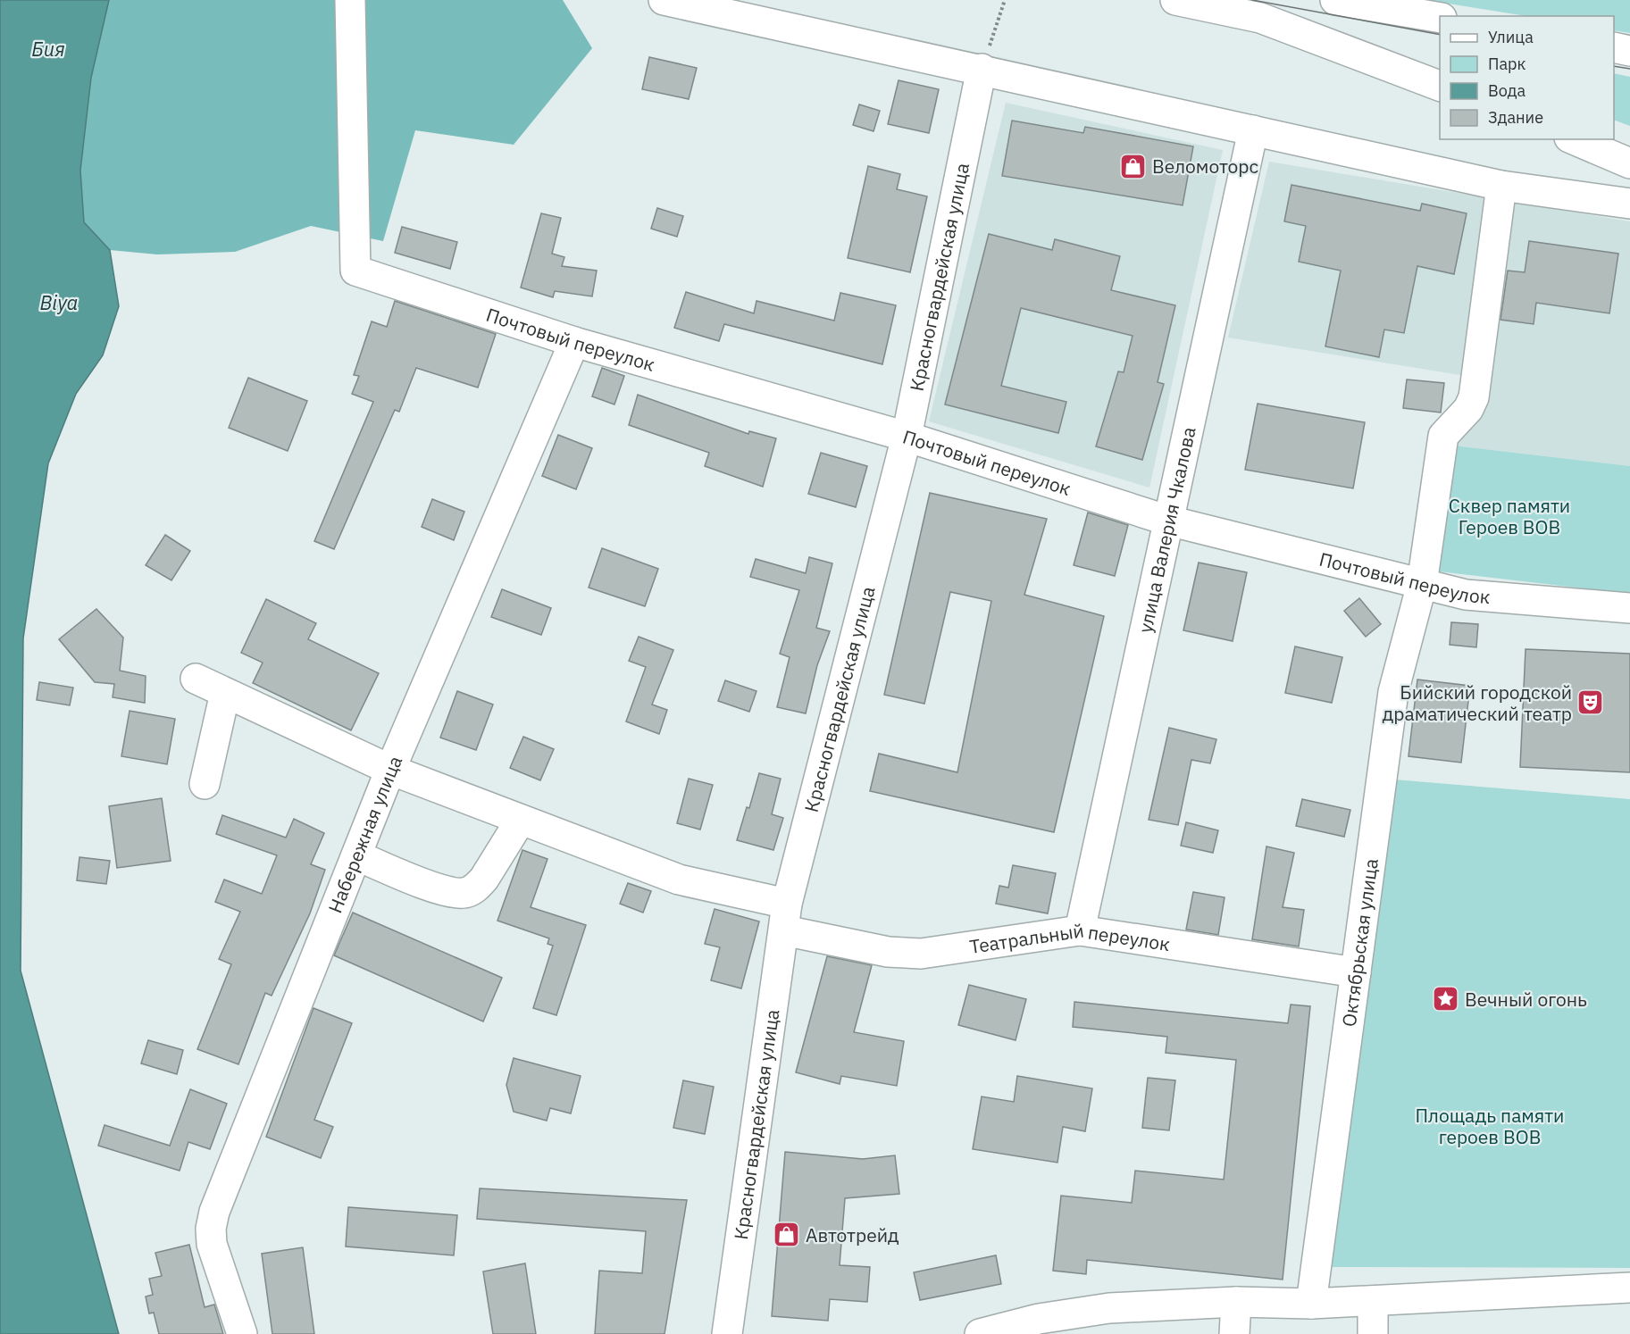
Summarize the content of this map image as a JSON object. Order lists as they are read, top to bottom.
{
  "streets": {
    "street": [
      "Красногвардейская улица",
      "Почтовый переулок",
      "улица Валерия Чкалова",
      "Набережная улица",
      "Октябрьская улица",
      "Театральный переулок"
    ]
  },
  "crossings": [
    ["Красногвардейская улица", "Почтовый переулок"],
    ["Красногвардейская улица", "Театральный переулок"],
    ["Почтовый переулок", "улица Валерия Чкалова"],
    ["Почтовый переулок", "Набережная улица"],
    ["Почтовый переулок", "Октябрьская улица"],
    ["улица Валерия Чкалова", "Театральный переулок"],
    ["Набережная улица", "Театральный переулок"],
    ["Октябрьская улица", "Театральный переулок"]
  ],
  "water": ["Бия", "Biya"],
  "parks": ["Сквер памяти Героев ВОВ", "Площадь памяти героев ВОВ"],
  "places": {
    "shop": ["Веломоторс", "Автотрейд"],
    "theatre": ["Бийский городской драматический театр"],
    "place": ["Вечный огонь"]
  },
  "legend": [
    "Улица",
    "Парк",
    "Вода",
    "Здание"
  ]
}
